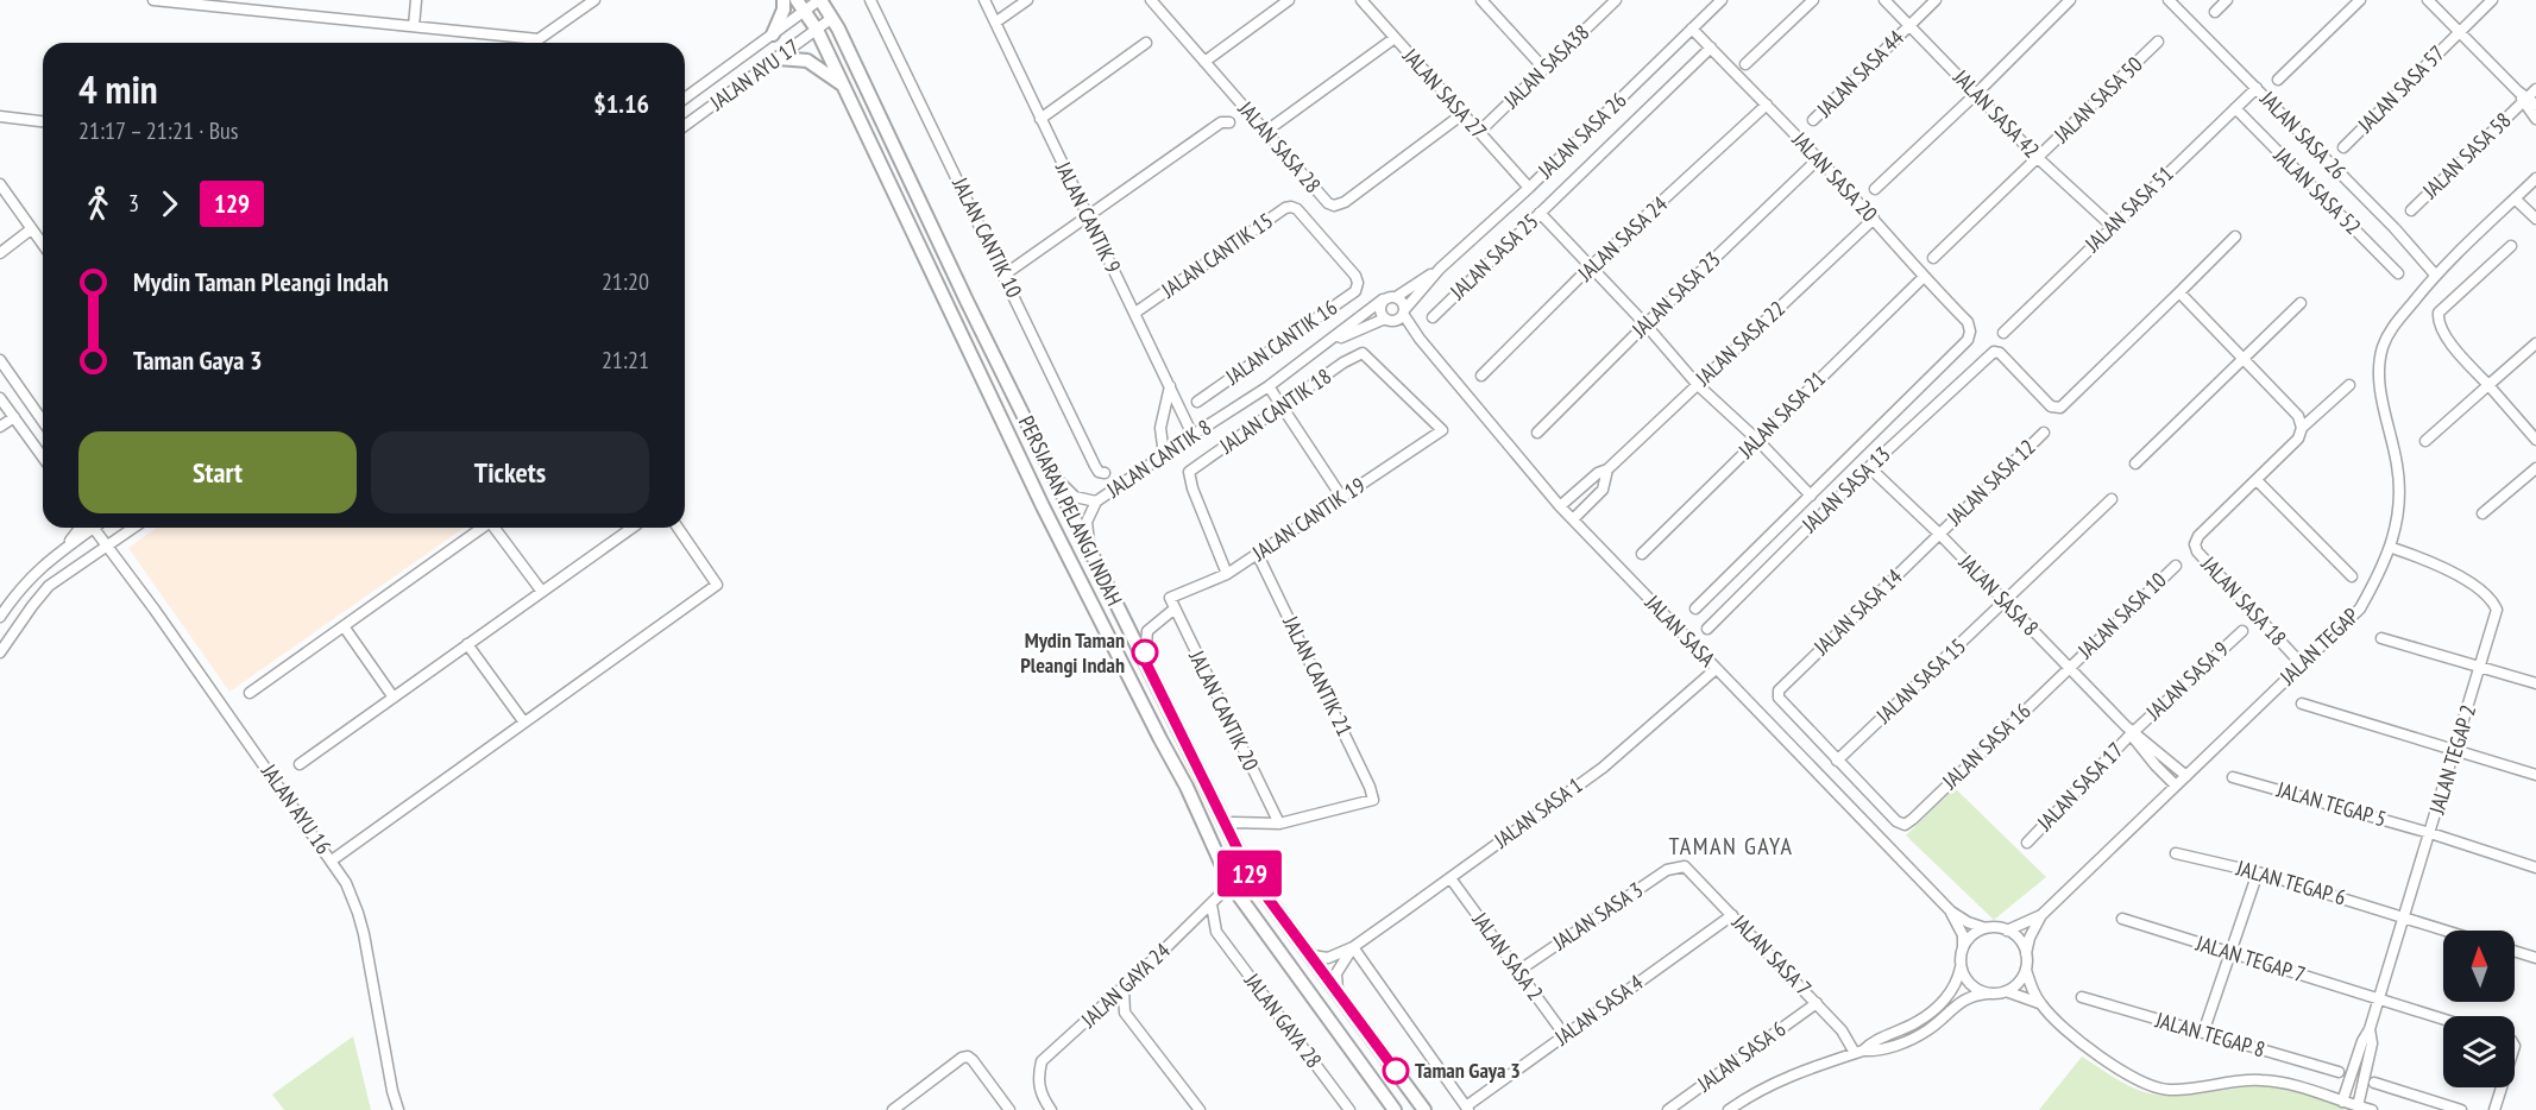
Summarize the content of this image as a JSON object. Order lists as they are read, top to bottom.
{
  "streets": {
    "main road": ["PERSIARAN PELANGI INDAH"],
    "street": [
      "JALAN SASA38",
      "JALAN SASA 44",
      "JALAN AYU 17",
      "JALAN SASA 57",
      "JALAN SASA 27",
      "JALAN SASA 50",
      "JALAN SASA 42",
      "JALAN SASA 26",
      "JALAN SASA 28",
      "JALAN SASA 58",
      "JALAN SASA 20",
      "JALAN SASA 52",
      "JALAN SASA 51",
      "JALAN CANTIK 9",
      "JALAN CANTIK 10",
      "JALAN SASA 24",
      "JALAN CANTIK 15",
      "JALAN SASA 25",
      "JALAN SASA 23",
      "JALAN CANTIK 16",
      "JALAN SASA 22",
      "JALAN CANTIK 18",
      "JALAN SASA 21",
      "JALAN CANTIK 8",
      "JALAN SASA 12",
      "JALAN SASA 13",
      "JALAN CANTIK 19",
      "JALAN SASA 8",
      "JALAN SASA 18",
      "JALAN SASA 14",
      "JALAN SASA 10",
      "JALAN SASA",
      "JALAN TEGAP",
      "JALAN CANTIK 21",
      "JALAN SASA 15",
      "JALAN SASA 9",
      "JALAN CANTIK 20",
      "JALAN SASA 16",
      "JALAN TEGAP 2",
      "JALAN SASA 17",
      "JALAN TEGAP 5",
      "JALAN AYU 16",
      "JALAN SASA 1",
      "JALAN TEGAP 6",
      "JALAN SASA 3",
      "JALAN SASA 7",
      "JALAN SASA 2",
      "JALAN TEGAP 7",
      "JALAN GAYA 24",
      "JALAN SASA 4",
      "JALAN GAYA 28",
      "JALAN TEGAP 8",
      "JALAN SASA 6"
    ]
  },
  "crossings": [
    ["JALAN SASA38", "JALAN SASA 27"],
    ["JALAN SASA 44", "JALAN SASA 42"],
    ["JALAN AYU 17", "PERSIARAN PELANGI INDAH"],
    ["JALAN SASA 27", "JALAN SASA 26"],
    ["JALAN SASA 27", "JALAN SASA 28"],
    ["JALAN SASA 50", "JALAN SASA 42"],
    ["JALAN SASA 42", "JALAN SASA 51"],
    ["JALAN SASA 26", "JALAN SASA 20"],
    ["JALAN SASA 26", "JALAN SASA 51"],
    ["JALAN SASA 26", "JALAN SASA"],
    ["JALAN SASA 26", "JALAN TEGAP"],
    ["JALAN SASA 20", "JALAN SASA 24"],
    ["JALAN SASA 20", "JALAN SASA 25"],
    ["JALAN SASA 20", "JALAN SASA 23"],
    ["JALAN SASA 20", "JALAN SASA 22"],
    ["JALAN SASA 20", "JALAN SASA 21"],
    ["JALAN SASA 52", "JALAN SASA 51"],
    ["JALAN CANTIK 9", "JALAN CANTIK 15"],
    ["JALAN CANTIK 9", "JALAN CANTIK 8"],
    ["JALAN CANTIK 15", "JALAN CANTIK 16"],
    ["JALAN SASA 22", "JALAN SASA"],
    ["JALAN CANTIK 18", "JALAN CANTIK 19"],
    ["JALAN SASA 12", "JALAN SASA 8"],
    ["JALAN SASA 12", "JALAN SASA 14"],
    ["JALAN SASA 13", "JALAN SASA 8"],
    ["PERSIARAN PELANGI INDAH", "JALAN SASA 1"],
    ["PERSIARAN PELANGI INDAH", "JALAN GAYA 24"],
    ["JALAN CANTIK 19", "JALAN CANTIK 21"],
    ["JALAN CANTIK 19", "JALAN CANTIK 20"],
    ["JALAN SASA 8", "JALAN SASA 14"],
    ["JALAN SASA 8", "JALAN SASA 10"],
    ["JALAN SASA 8", "JALAN TEGAP"],
    ["JALAN SASA 8", "JALAN SASA 15"],
    ["JALAN SASA 8", "JALAN SASA 9"],
    ["JALAN SASA 8", "JALAN SASA 16"],
    ["JALAN SASA 8", "JALAN SASA 17"],
    ["JALAN SASA 18", "JALAN TEGAP"],
    ["JALAN SASA 14", "JALAN SASA 15"],
    ["JALAN SASA 14", "JALAN SASA 16"],
    ["JALAN SASA 10", "JALAN SASA 16"],
    ["JALAN SASA", "JALAN TEGAP"],
    ["JALAN SASA", "JALAN SASA 1"],
    ["JALAN TEGAP", "JALAN TEGAP 2"],
    ["JALAN CANTIK 21", "JALAN CANTIK 20"],
    ["JALAN SASA 15", "JALAN SASA 16"],
    ["JALAN SASA 9", "JALAN SASA 17"],
    ["JALAN TEGAP 2", "JALAN TEGAP 5"],
    ["JALAN TEGAP 2", "JALAN TEGAP 6"],
    ["JALAN TEGAP 2", "JALAN TEGAP 7"],
    ["JALAN SASA 1", "JALAN SASA 2"],
    ["JALAN SASA 3", "JALAN SASA 7"],
    ["JALAN SASA 3", "JALAN SASA 2"],
    ["JALAN SASA 7", "JALAN SASA 4"],
    ["JALAN SASA 7", "JALAN SASA 6"],
    ["JALAN SASA 2", "JALAN SASA 4"],
    ["JALAN GAYA 24", "JALAN GAYA 28"]
  ],
  "districts": ["TAMAN GAYA"],
  "places": ["Mydin Taman Pleangi Indah", "Taman Gaya 3"],
  "lines": ["bus line 129"],
  "north": "top",
  "page": {
    "on_map": "129",
    "heading": ["4 min", "21:17 – 21:21 · Bus", "$1.16"],
    "legs": ["3", "129"],
    "list": [
      {
        "name": "Mydin Taman Pleangi Indah",
        "value": "21:20"
      },
      {
        "name": "Taman Gaya 3",
        "value": "21:21"
      }
    ],
    "buttons": ["Start", "Tickets"]
  }
}
